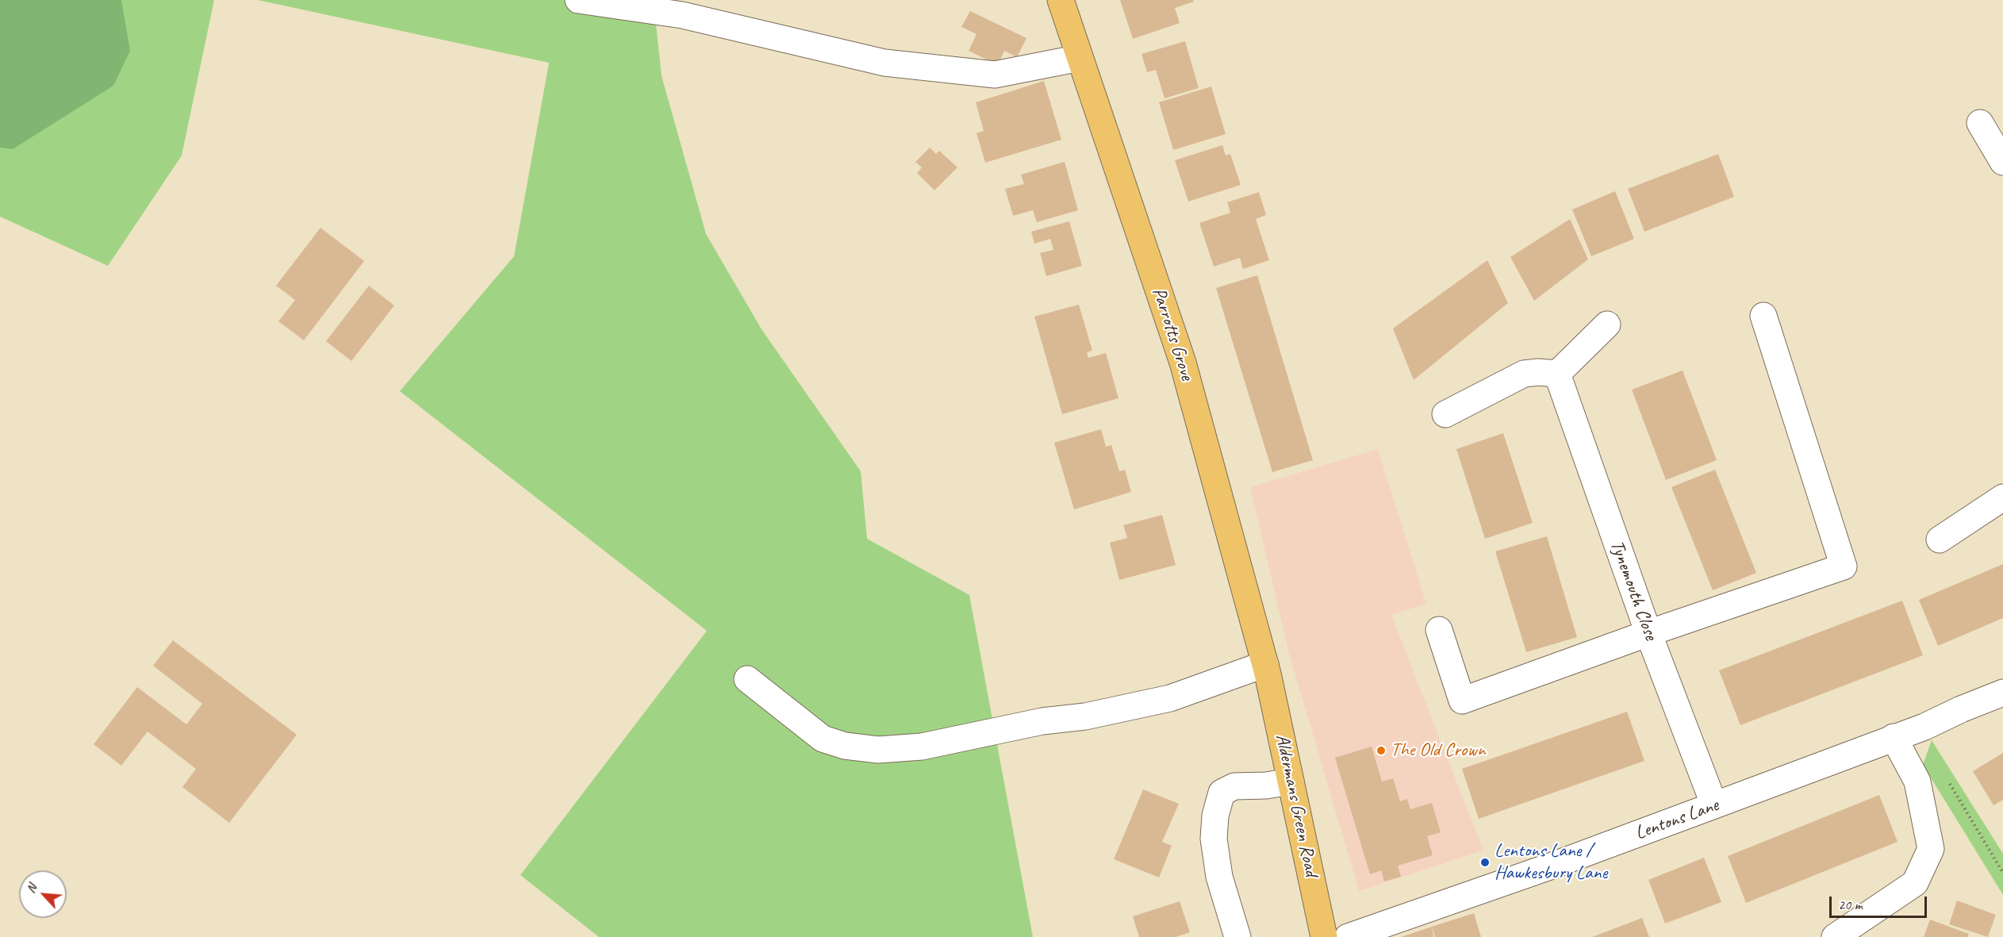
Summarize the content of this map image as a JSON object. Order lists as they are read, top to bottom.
{
  "streets": {
    "main road": ["Parrotts Grove", "Aldermans Green Road"],
    "street": ["Tynemouth Close", "Lentons Lane"]
  },
  "crossings": [
    ["Parrotts Grove", "Aldermans Green Road"],
    ["Tynemouth Close", "Lentons Lane"]
  ],
  "places": ["The Old Crown", "Lentons Lane / Hawkesbury Lane"],
  "scale_bar": "20 m",
  "north": "top left"
}
